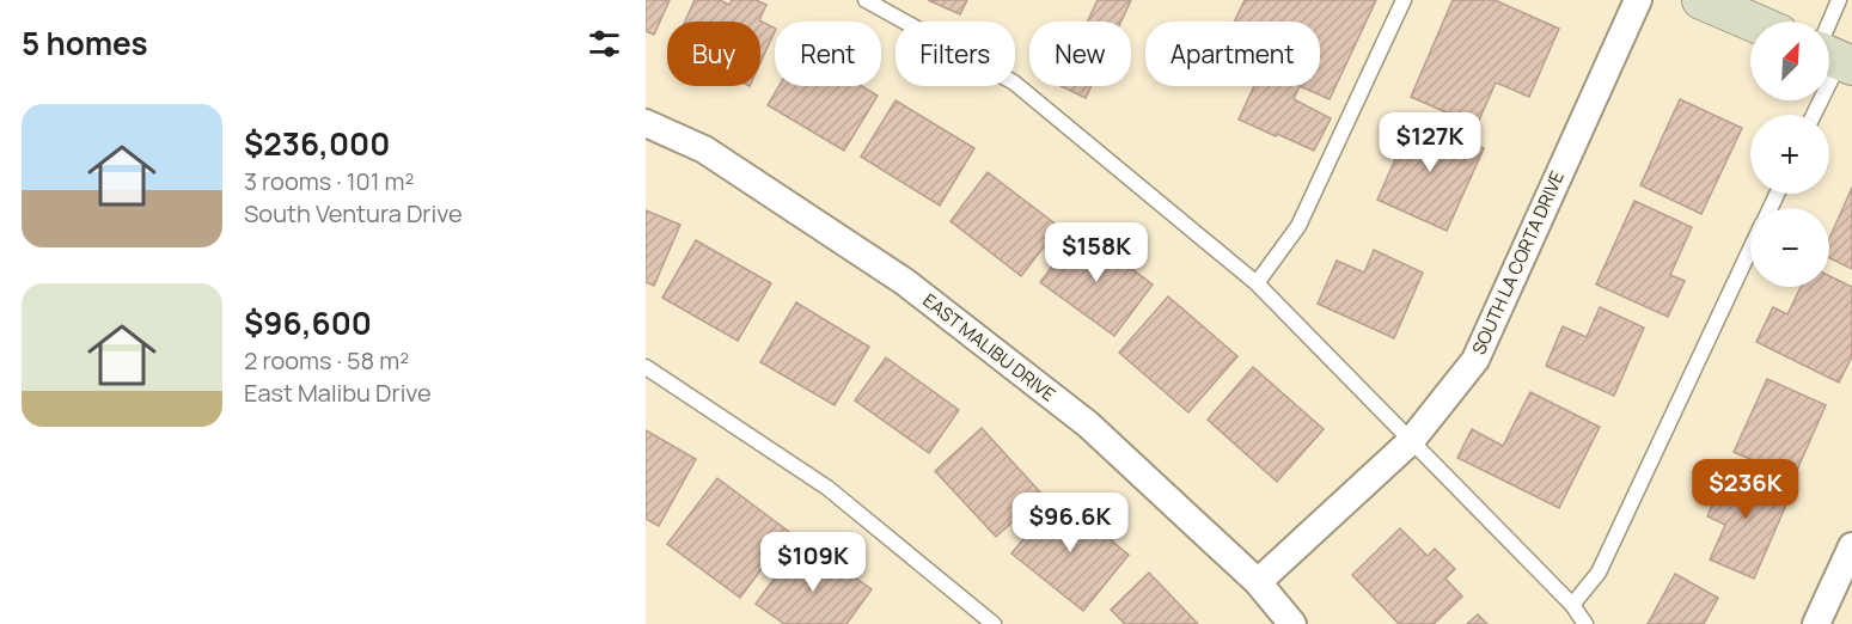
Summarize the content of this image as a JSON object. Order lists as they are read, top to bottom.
{
  "streets": {
    "street": ["SOUTH LA CORTA DRIVE", "EAST MALIBU DRIVE"]
  },
  "crossings": [
    ["SOUTH LA CORTA DRIVE", "EAST MALIBU DRIVE"]
  ],
  "north": "top right",
  "page": {
    "heading": "5 homes",
    "map_buttons": ["+", "−"],
    "chip": [
      "Buy",
      "Rent",
      "Filters",
      "New",
      "Apartment"
    ],
    "list": [
      {
        "name": "$236,000",
        "note": "3 rooms · 101 m² · South Ventura Drive"
      },
      {
        "name": "$96,600",
        "note": "2 rooms · 58 m² · East Malibu Drive"
      }
    ],
    "price": [
      "$127K",
      "$158K",
      "$236K",
      "$96.6K",
      "$109K"
    ]
  }
}
